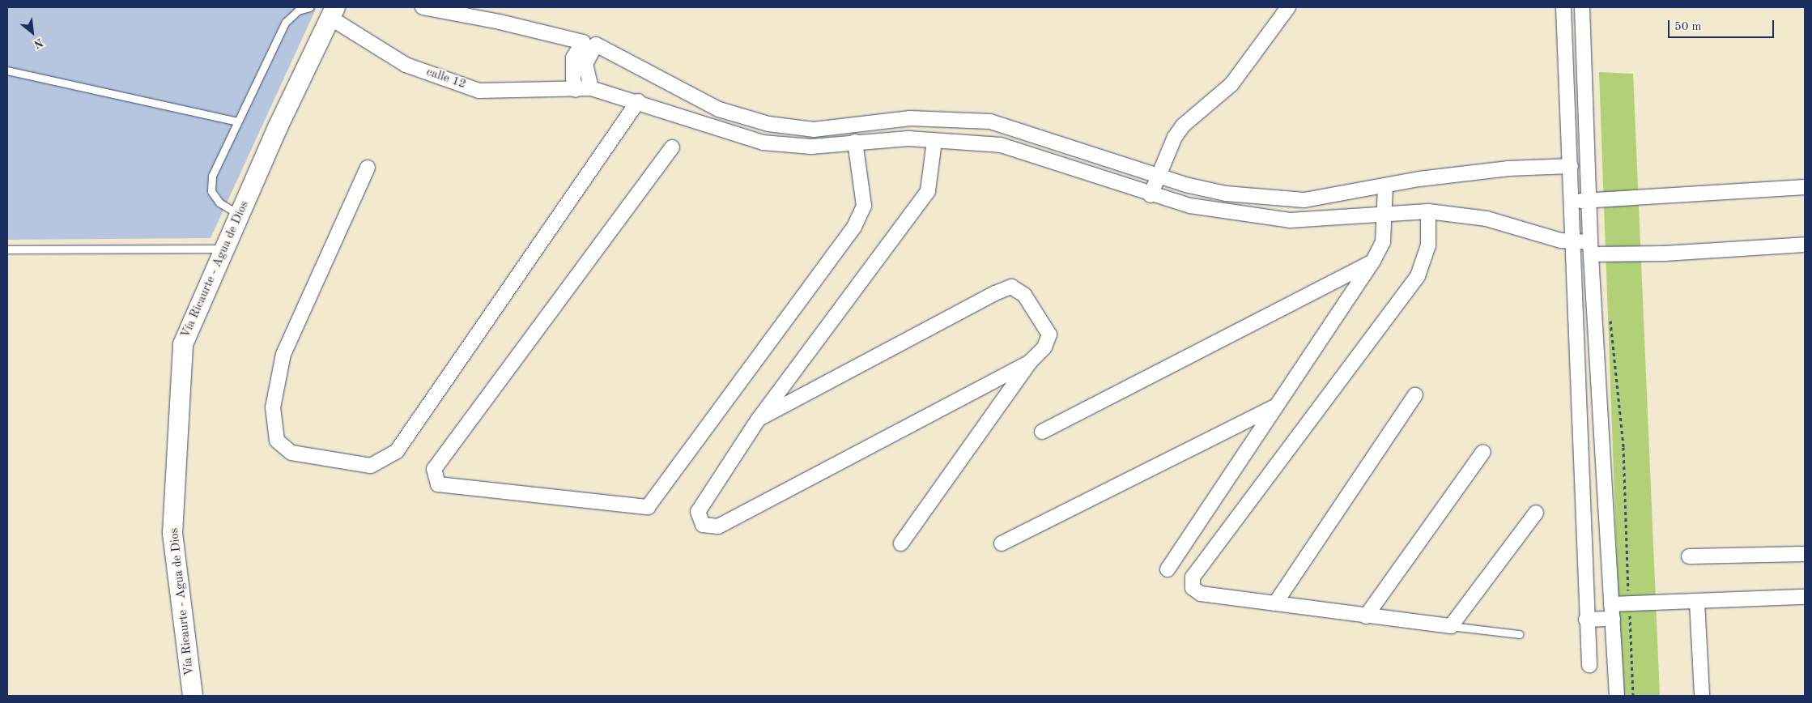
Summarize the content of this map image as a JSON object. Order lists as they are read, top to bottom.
{
  "streets": {
    "street": ["calle 12", "Vía Ricaurte - Agua de Dios"]
  },
  "crossings": [
    ["calle 12", "Vía Ricaurte - Agua de Dios"]
  ],
  "scale_bar": "50 m",
  "north": "bottom right"
}
